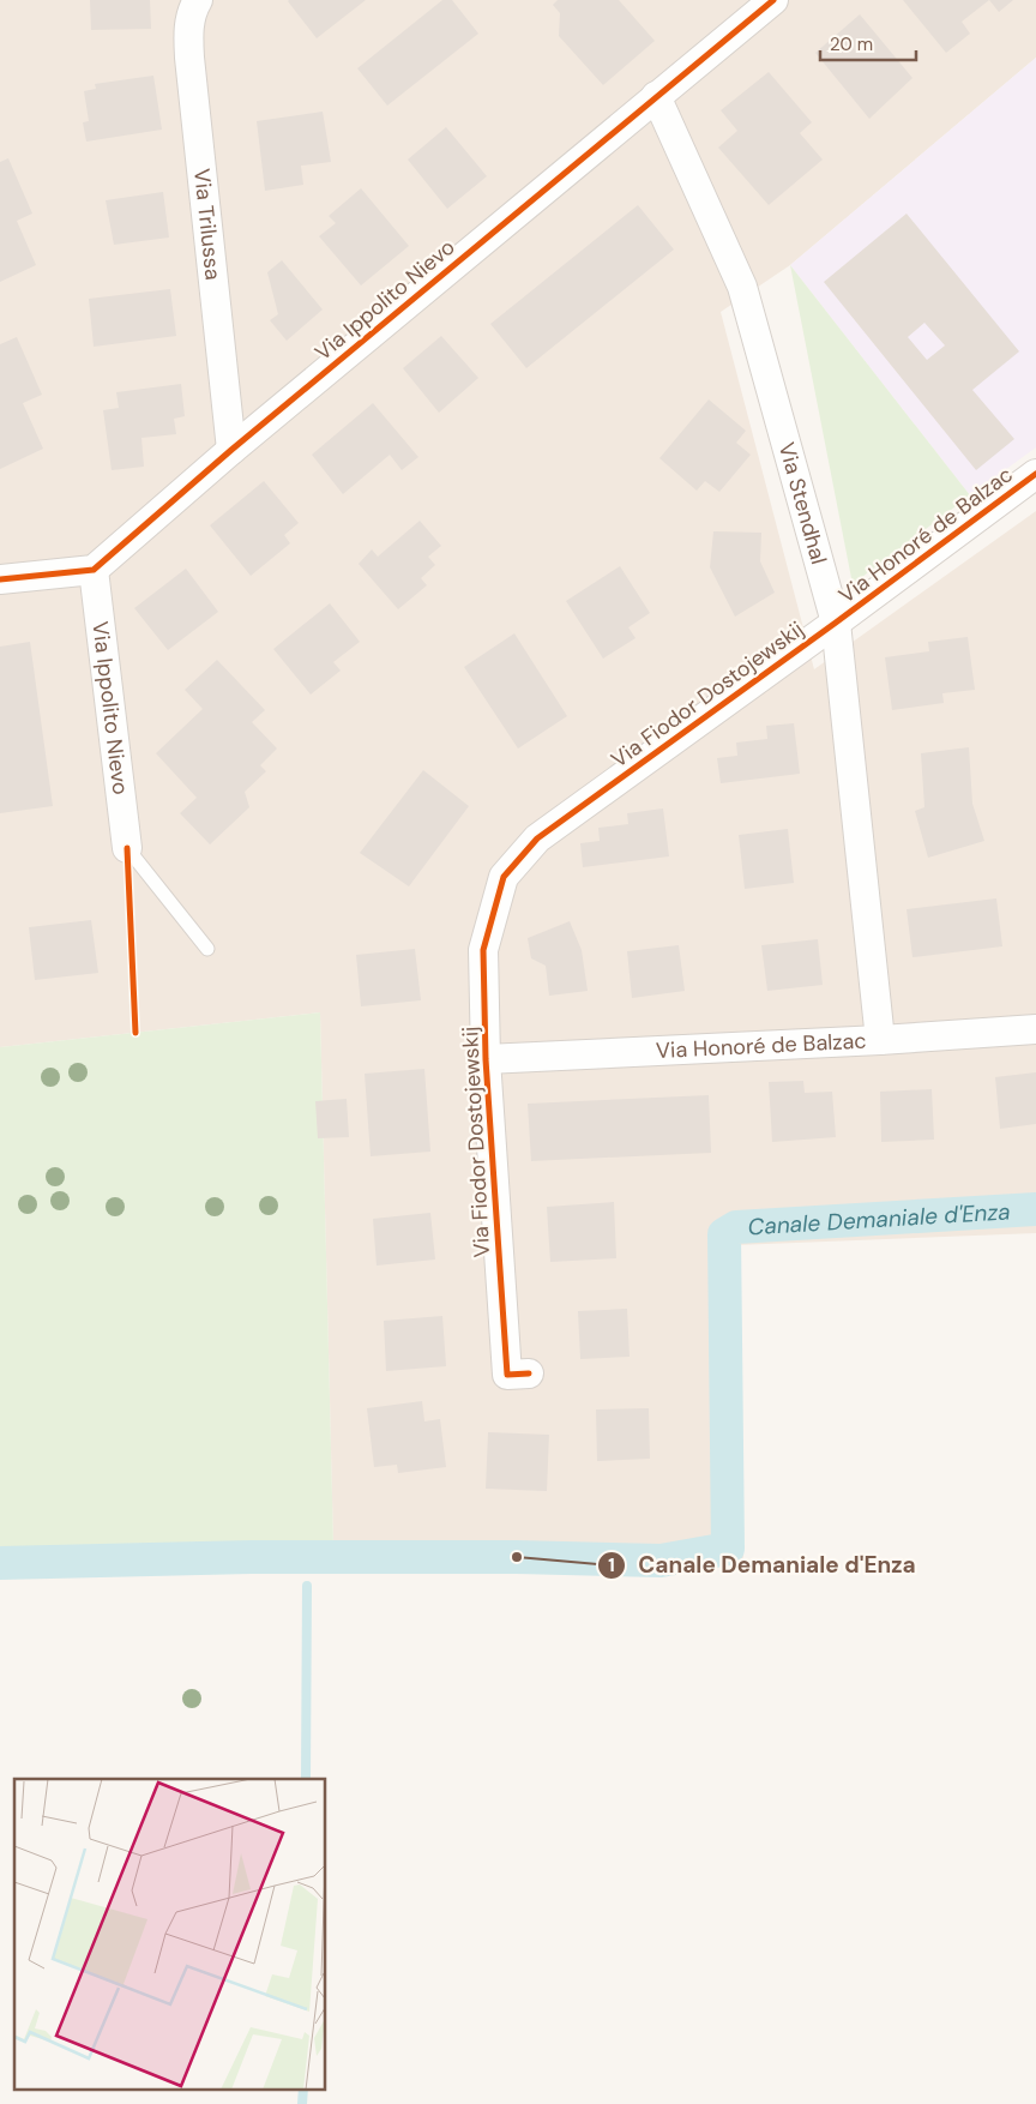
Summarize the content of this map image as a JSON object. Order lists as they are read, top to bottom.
{
  "streets": {
    "street": [
      "Via Trilussa",
      "Via Ippolito Nievo",
      "Via Stendhal",
      "Via Honoré de Balzac",
      "Via Fiodor Dostojewskij"
    ]
  },
  "crossings": [
    ["Via Trilussa", "Via Ippolito Nievo"],
    ["Via Ippolito Nievo", "Via Stendhal"],
    ["Via Stendhal", "Via Honoré de Balzac"],
    ["Via Stendhal", "Via Fiodor Dostojewskij"],
    ["Via Honoré de Balzac", "Via Fiodor Dostojewskij"]
  ],
  "water": ["Canale Demaniale d'Enza"],
  "places": ["Canale Demaniale d'Enza"],
  "scale_bar": "20 m"
}
